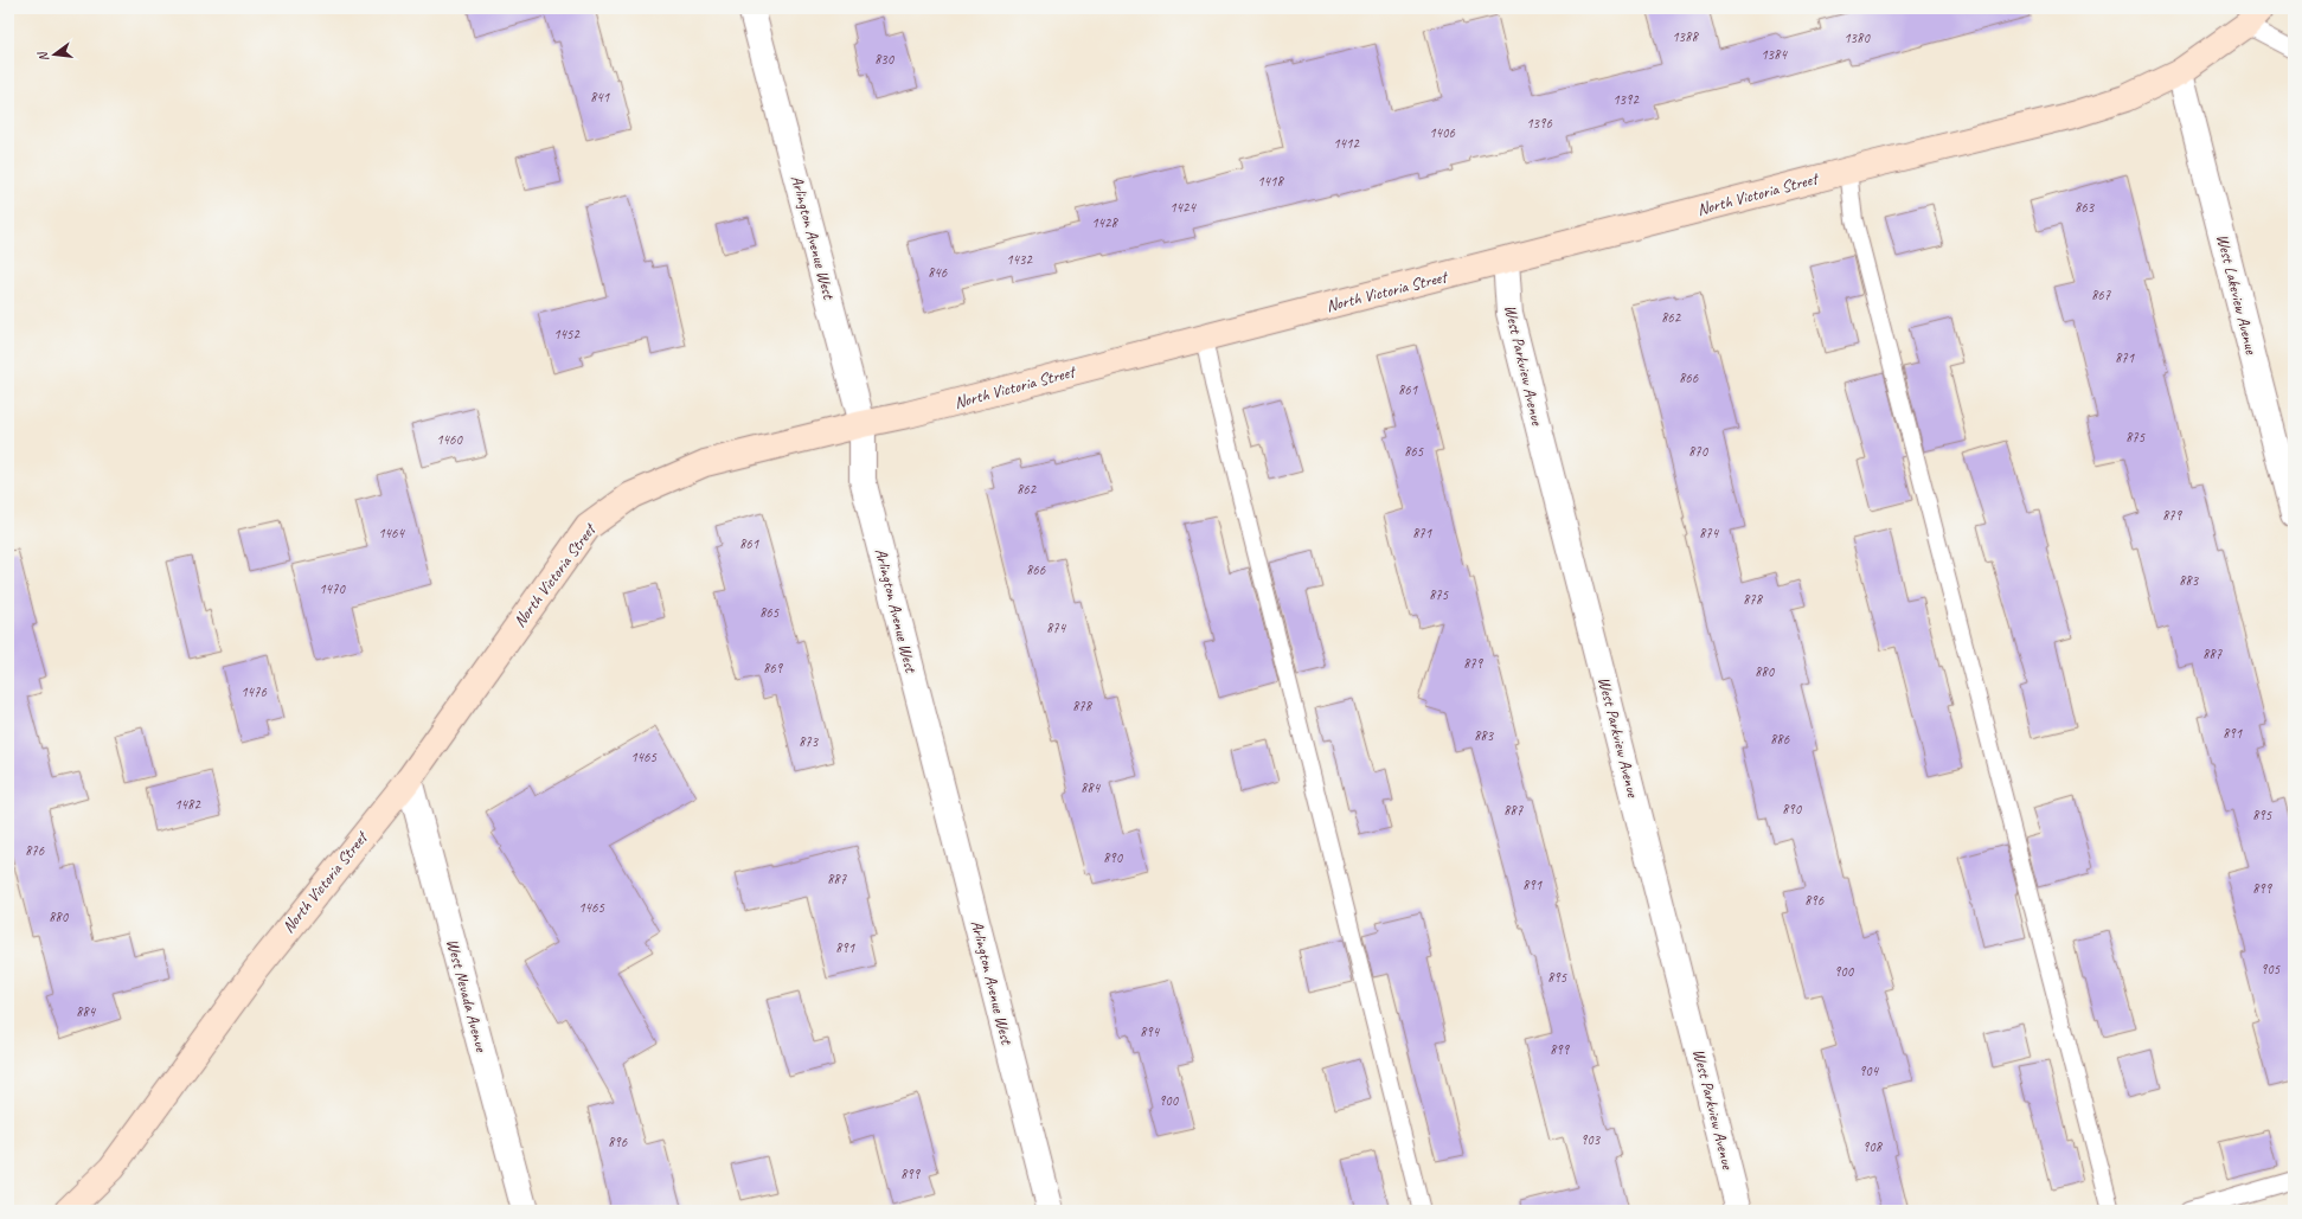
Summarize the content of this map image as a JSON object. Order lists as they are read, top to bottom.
{
  "streets": {
    "street": [
      "North Victoria Street",
      "Arlington Avenue West",
      "West Lakeview Avenue",
      "West Parkview Avenue",
      "West Nevada Avenue"
    ]
  },
  "crossings": [
    ["North Victoria Street", "Arlington Avenue West"],
    ["North Victoria Street", "West Lakeview Avenue"],
    ["North Victoria Street", "West Parkview Avenue"],
    ["North Victoria Street", "West Nevada Avenue"]
  ],
  "house_numbers": [
    "1388",
    "1380",
    "1384",
    "830",
    "841",
    "1392",
    "1396",
    "1406",
    "1412",
    "1418",
    "1424",
    "863",
    "1428",
    "1432",
    "846",
    "867",
    "862",
    "1452",
    "871",
    "866",
    "861",
    "875",
    "1460",
    "865",
    "870",
    "862",
    "879",
    "1464",
    "871",
    "874",
    "861",
    "866",
    "883",
    "1470",
    "875",
    "878",
    "865",
    "874",
    "887",
    "879",
    "869",
    "880",
    "1476",
    "878",
    "891",
    "883",
    "886",
    "873",
    "1465",
    "884",
    "1482",
    "890",
    "887",
    "895",
    "876",
    "890",
    "887",
    "891",
    "899",
    "896",
    "1465",
    "880",
    "891",
    "905",
    "900",
    "895",
    "884",
    "894",
    "899",
    "904",
    "900",
    "903",
    "896",
    "908",
    "899"
  ],
  "north": "left"
}
